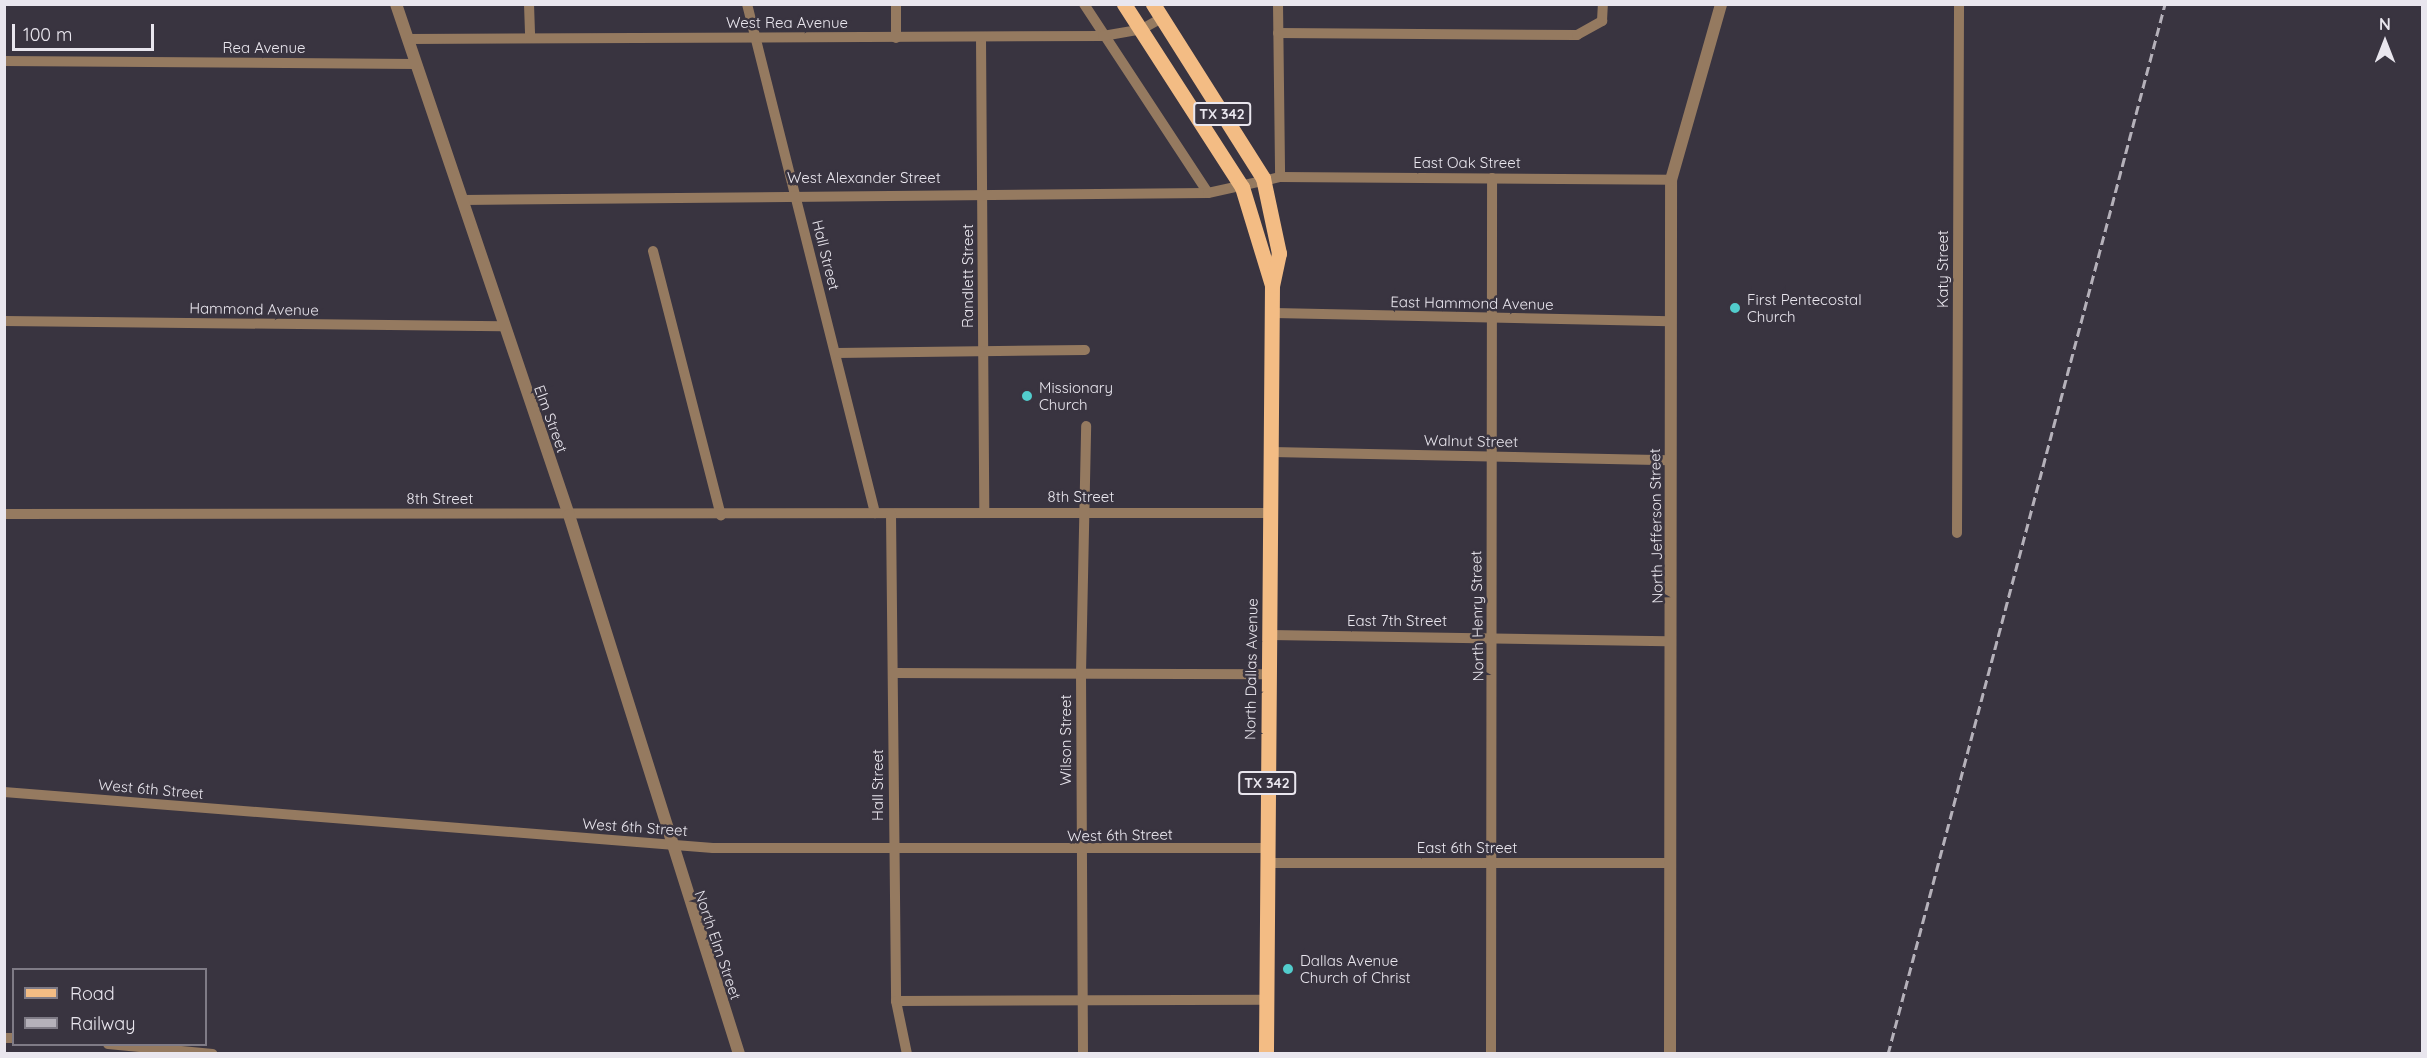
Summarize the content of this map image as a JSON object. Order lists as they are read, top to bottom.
{
  "streets": {
    "main road": ["TX 342", "North Dallas Avenue"],
    "street": [
      "West Rea Avenue",
      "Rea Avenue",
      "East Oak Street",
      "West Alexander Street",
      "Hall Street",
      "Katy Street",
      "Randlett Street",
      "East Hammond Avenue",
      "Hammond Avenue",
      "Elm Street",
      "Walnut Street",
      "8th Street",
      "North Jefferson Street",
      "North Henry Street",
      "East 7th Street",
      "Wilson Street",
      "West 6th Street",
      "East 6th Street",
      "North Elm Street"
    ]
  },
  "crossings": [
    ["West Rea Avenue", "Hall Street"],
    ["West Rea Avenue", "Randlett Street"],
    ["West Rea Avenue", "Elm Street"],
    ["West Rea Avenue", "North Dallas Avenue"],
    ["Rea Avenue", "Elm Street"],
    ["East Oak Street", "West Alexander Street"],
    ["East Oak Street", "North Jefferson Street"],
    ["East Oak Street", "North Henry Street"],
    ["East Oak Street", "North Dallas Avenue"],
    ["West Alexander Street", "Hall Street"],
    ["West Alexander Street", "Randlett Street"],
    ["West Alexander Street", "Elm Street"],
    ["West Alexander Street", "North Dallas Avenue"],
    ["Hall Street", "8th Street"],
    ["Hall Street", "West 6th Street"],
    ["Randlett Street", "8th Street"],
    ["East Hammond Avenue", "North Jefferson Street"],
    ["East Hammond Avenue", "North Henry Street"],
    ["East Hammond Avenue", "North Dallas Avenue"],
    ["Hammond Avenue", "Elm Street"],
    ["Elm Street", "8th Street"],
    ["Elm Street", "West 6th Street"],
    ["Elm Street", "North Elm Street"],
    ["Walnut Street", "North Jefferson Street"],
    ["Walnut Street", "North Henry Street"],
    ["Walnut Street", "North Dallas Avenue"],
    ["8th Street", "North Dallas Avenue"],
    ["8th Street", "Wilson Street"],
    ["North Jefferson Street", "East 7th Street"],
    ["North Jefferson Street", "East 6th Street"],
    ["North Henry Street", "East 7th Street"],
    ["North Henry Street", "East 6th Street"],
    ["East 7th Street", "North Dallas Avenue"],
    ["North Dallas Avenue", "West 6th Street"],
    ["North Dallas Avenue", "East 6th Street"],
    ["Wilson Street", "West 6th Street"],
    ["West 6th Street", "East 6th Street"],
    ["West 6th Street", "North Elm Street"]
  ],
  "places": ["First Pentecostal Church", "Missionary Church", "Dallas Avenue Church of Christ"],
  "legend": ["Road", "Railway"],
  "scale_bar": "100 m",
  "north": "top"
}
